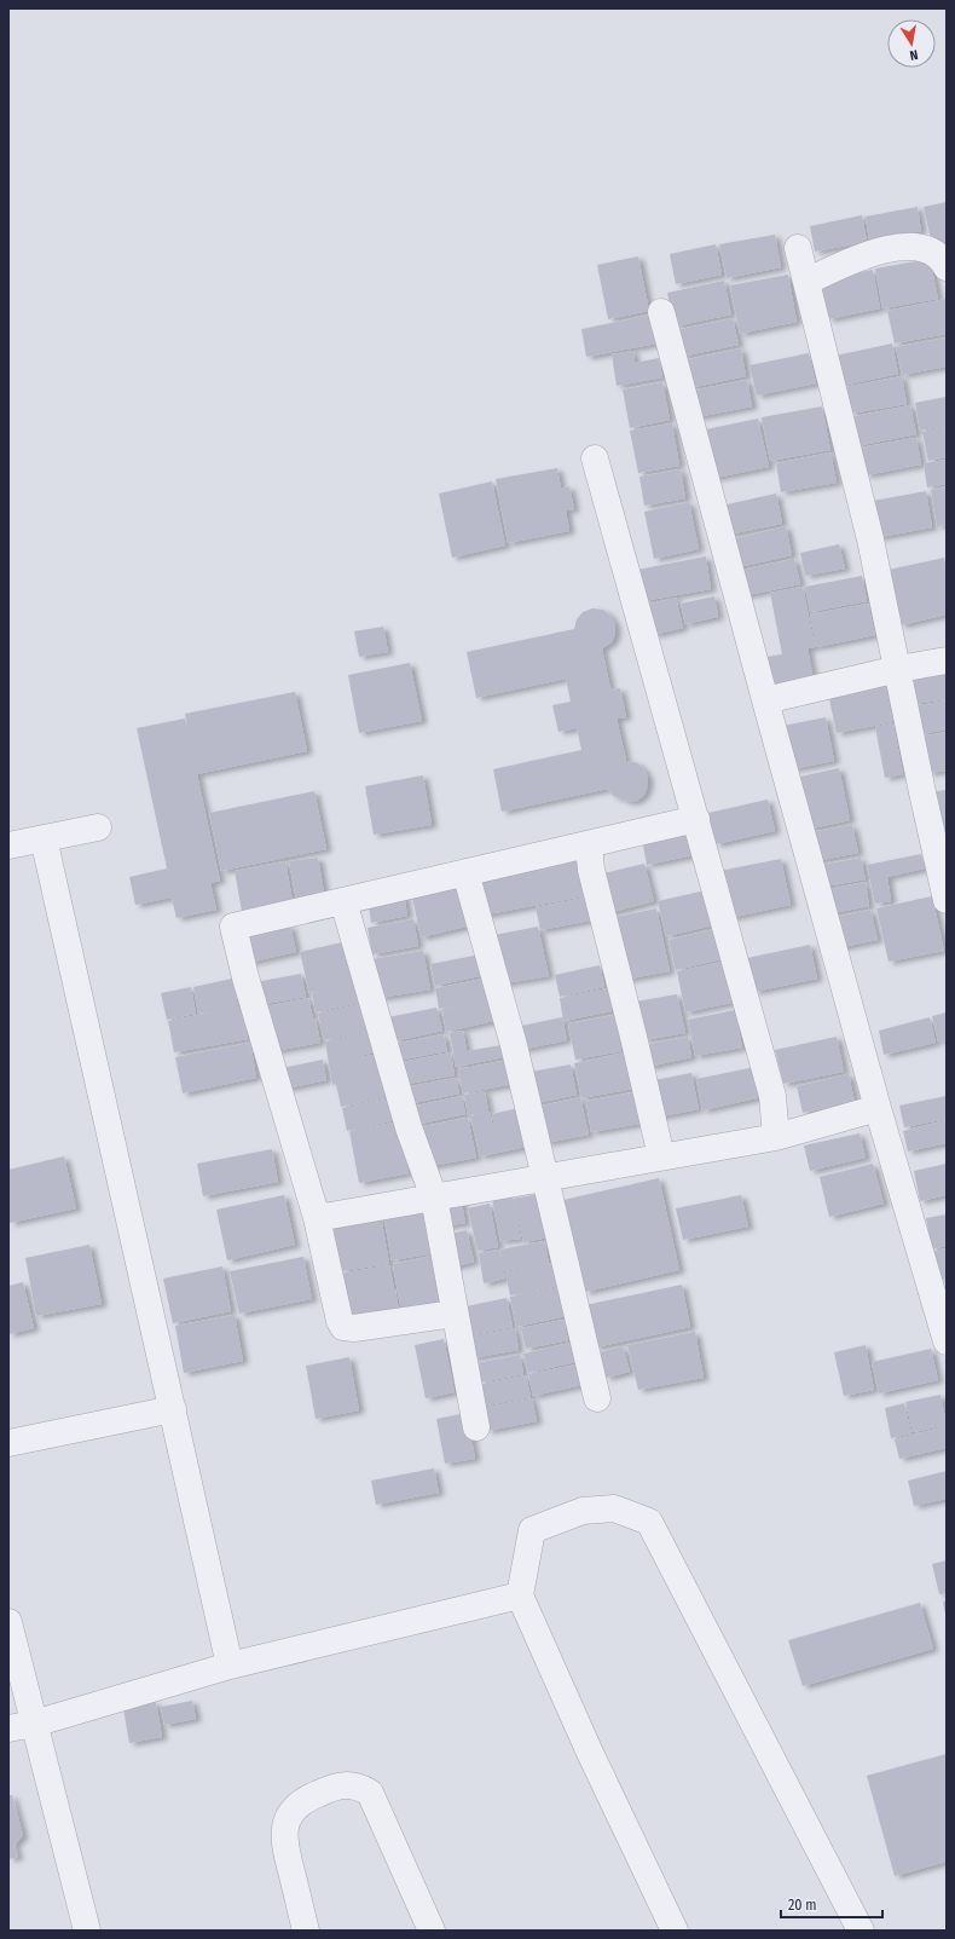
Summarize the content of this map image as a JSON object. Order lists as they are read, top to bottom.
{
  "scale_bar": "20 m",
  "north": "bottom"
}
